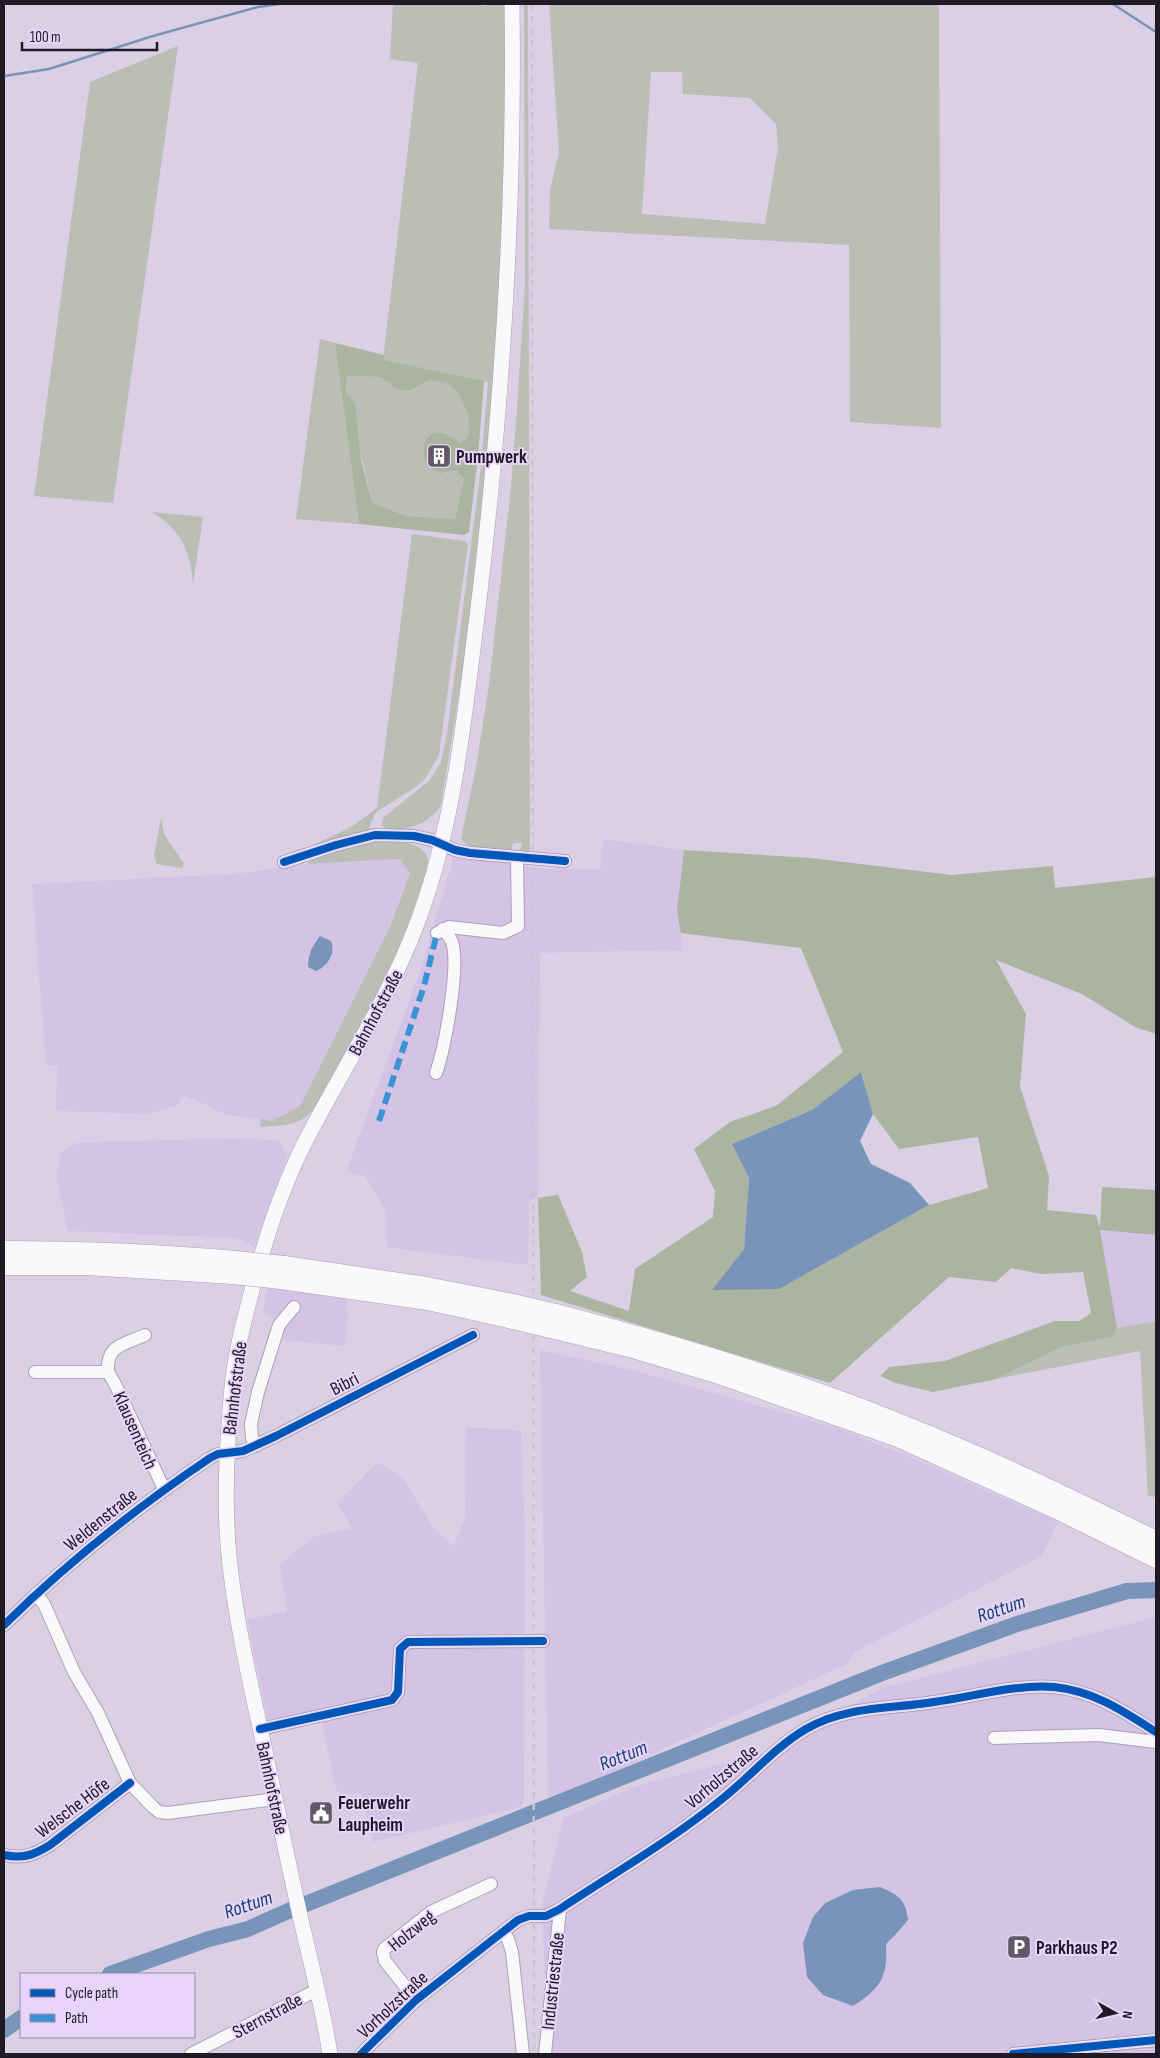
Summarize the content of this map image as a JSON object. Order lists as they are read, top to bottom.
{
  "streets": {
    "main road": ["Bahnhofstraße"],
    "street": [
      "Bibri",
      "Klausenteich",
      "Weldenstraße",
      "Vorholzstraße",
      "Welsche Höfe",
      "Holzweg",
      "Industriestraße",
      "Sternstraße"
    ]
  },
  "crossings": [
    ["Bahnhofstraße", "Bibri"],
    ["Bahnhofstraße", "Weldenstraße"],
    ["Bahnhofstraße", "Welsche Höfe"],
    ["Bahnhofstraße", "Sternstraße"],
    ["Bibri", "Weldenstraße"],
    ["Klausenteich", "Weldenstraße"],
    ["Weldenstraße", "Welsche Höfe"],
    ["Vorholzstraße", "Holzweg"],
    ["Vorholzstraße", "Industriestraße"]
  ],
  "water": ["Rottum"],
  "places": {
    "building": ["Pumpwerk"],
    "public building": ["Feuerwehr Laupheim"],
    "parking": ["Parkhaus P2"]
  },
  "legend": ["Cycle path", "Path"],
  "scale_bar": "100 m",
  "north": "right"
}
